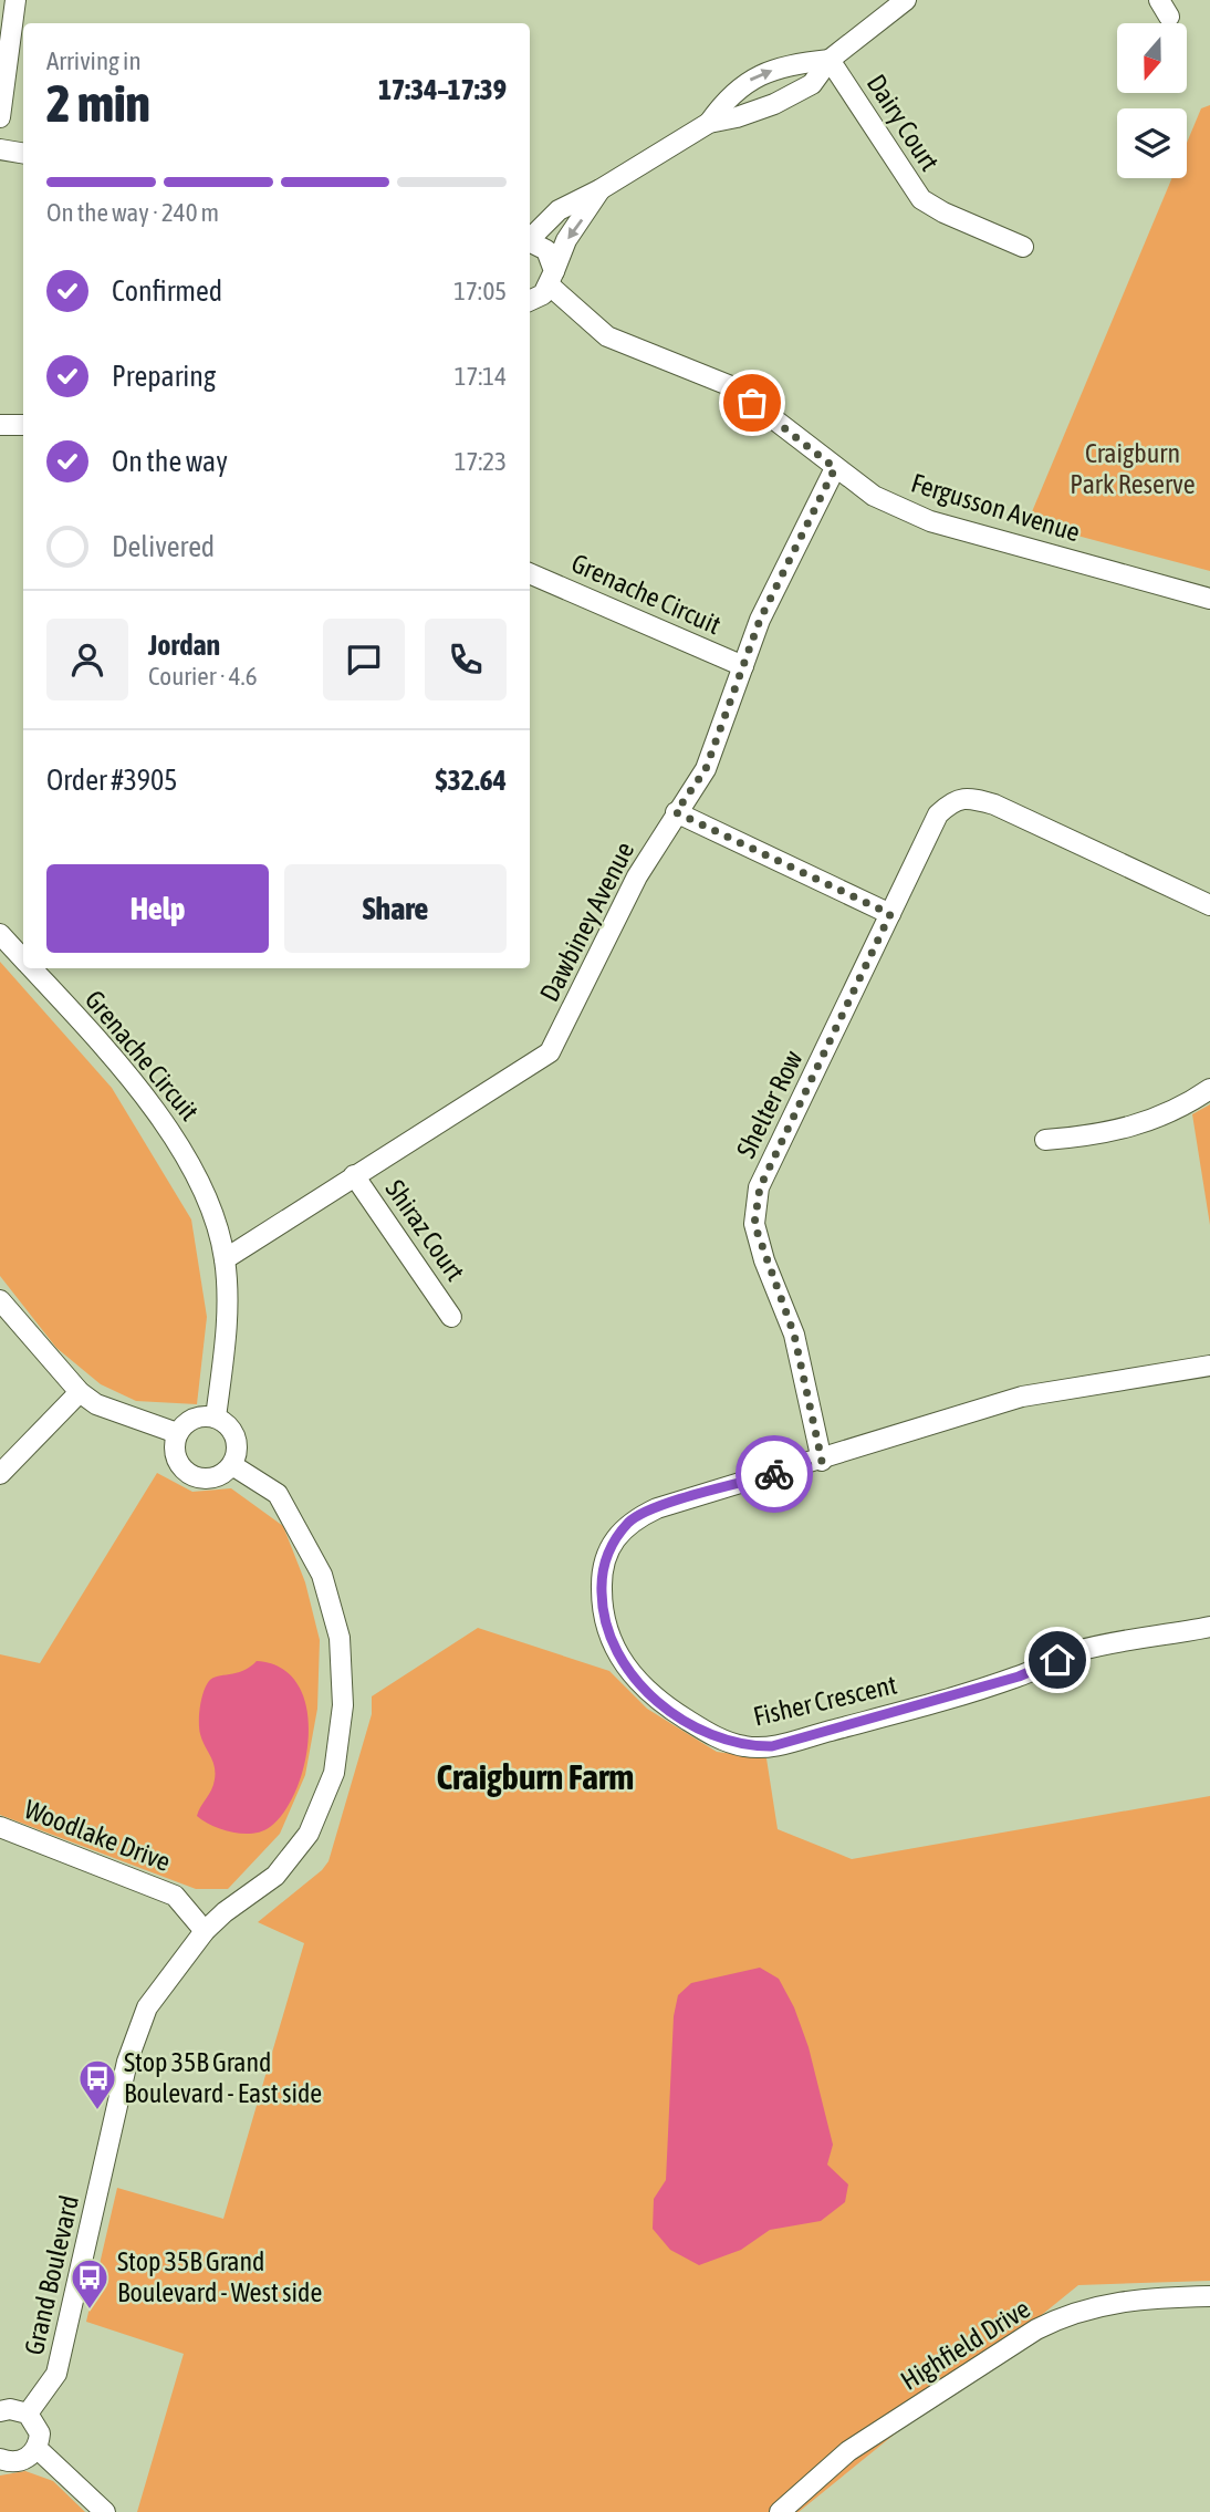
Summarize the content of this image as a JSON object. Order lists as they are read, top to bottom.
{
  "streets": {
    "street": [
      "Dairy Court",
      "Fergusson Avenue",
      "Grenache Circuit",
      "Dawbiney Avenue",
      "Shelter Row",
      "Shiraz Court",
      "Fisher Crescent",
      "Woodlake Drive",
      "Grand Boulevard",
      "Highfield Drive"
    ]
  },
  "crossings": [
    ["Fergusson Avenue", "Dawbiney Avenue"],
    ["Grenache Circuit", "Dawbiney Avenue"],
    ["Grenache Circuit", "Grand Boulevard"],
    ["Dawbiney Avenue", "Shiraz Court"],
    ["Shelter Row", "Fisher Crescent"],
    ["Woodlake Drive", "Grand Boulevard"]
  ],
  "districts": ["Craigburn Farm"],
  "parks": ["Craigburn Park Reserve"],
  "places": {
    "bus stop": ["Stop 35B Grand Boulevard - East side", "Stop 35B Grand Boulevard - West side"]
  },
  "north": "bottom",
  "page": {
    "heading": ["2 min", "Arriving in", "17:34–17:39"],
    "panel": [
      "Jordan",
      "Courier · 4.6",
      "Order #3905",
      "$32.64"
    ],
    "bar": "On the way · 240 m",
    "list": [
      ["Confirmed", "17:05"],
      ["Preparing", "17:14"],
      ["On the way", "17:23"],
      "Delivered"
    ],
    "buttons": ["Help", "Share"]
  }
}
